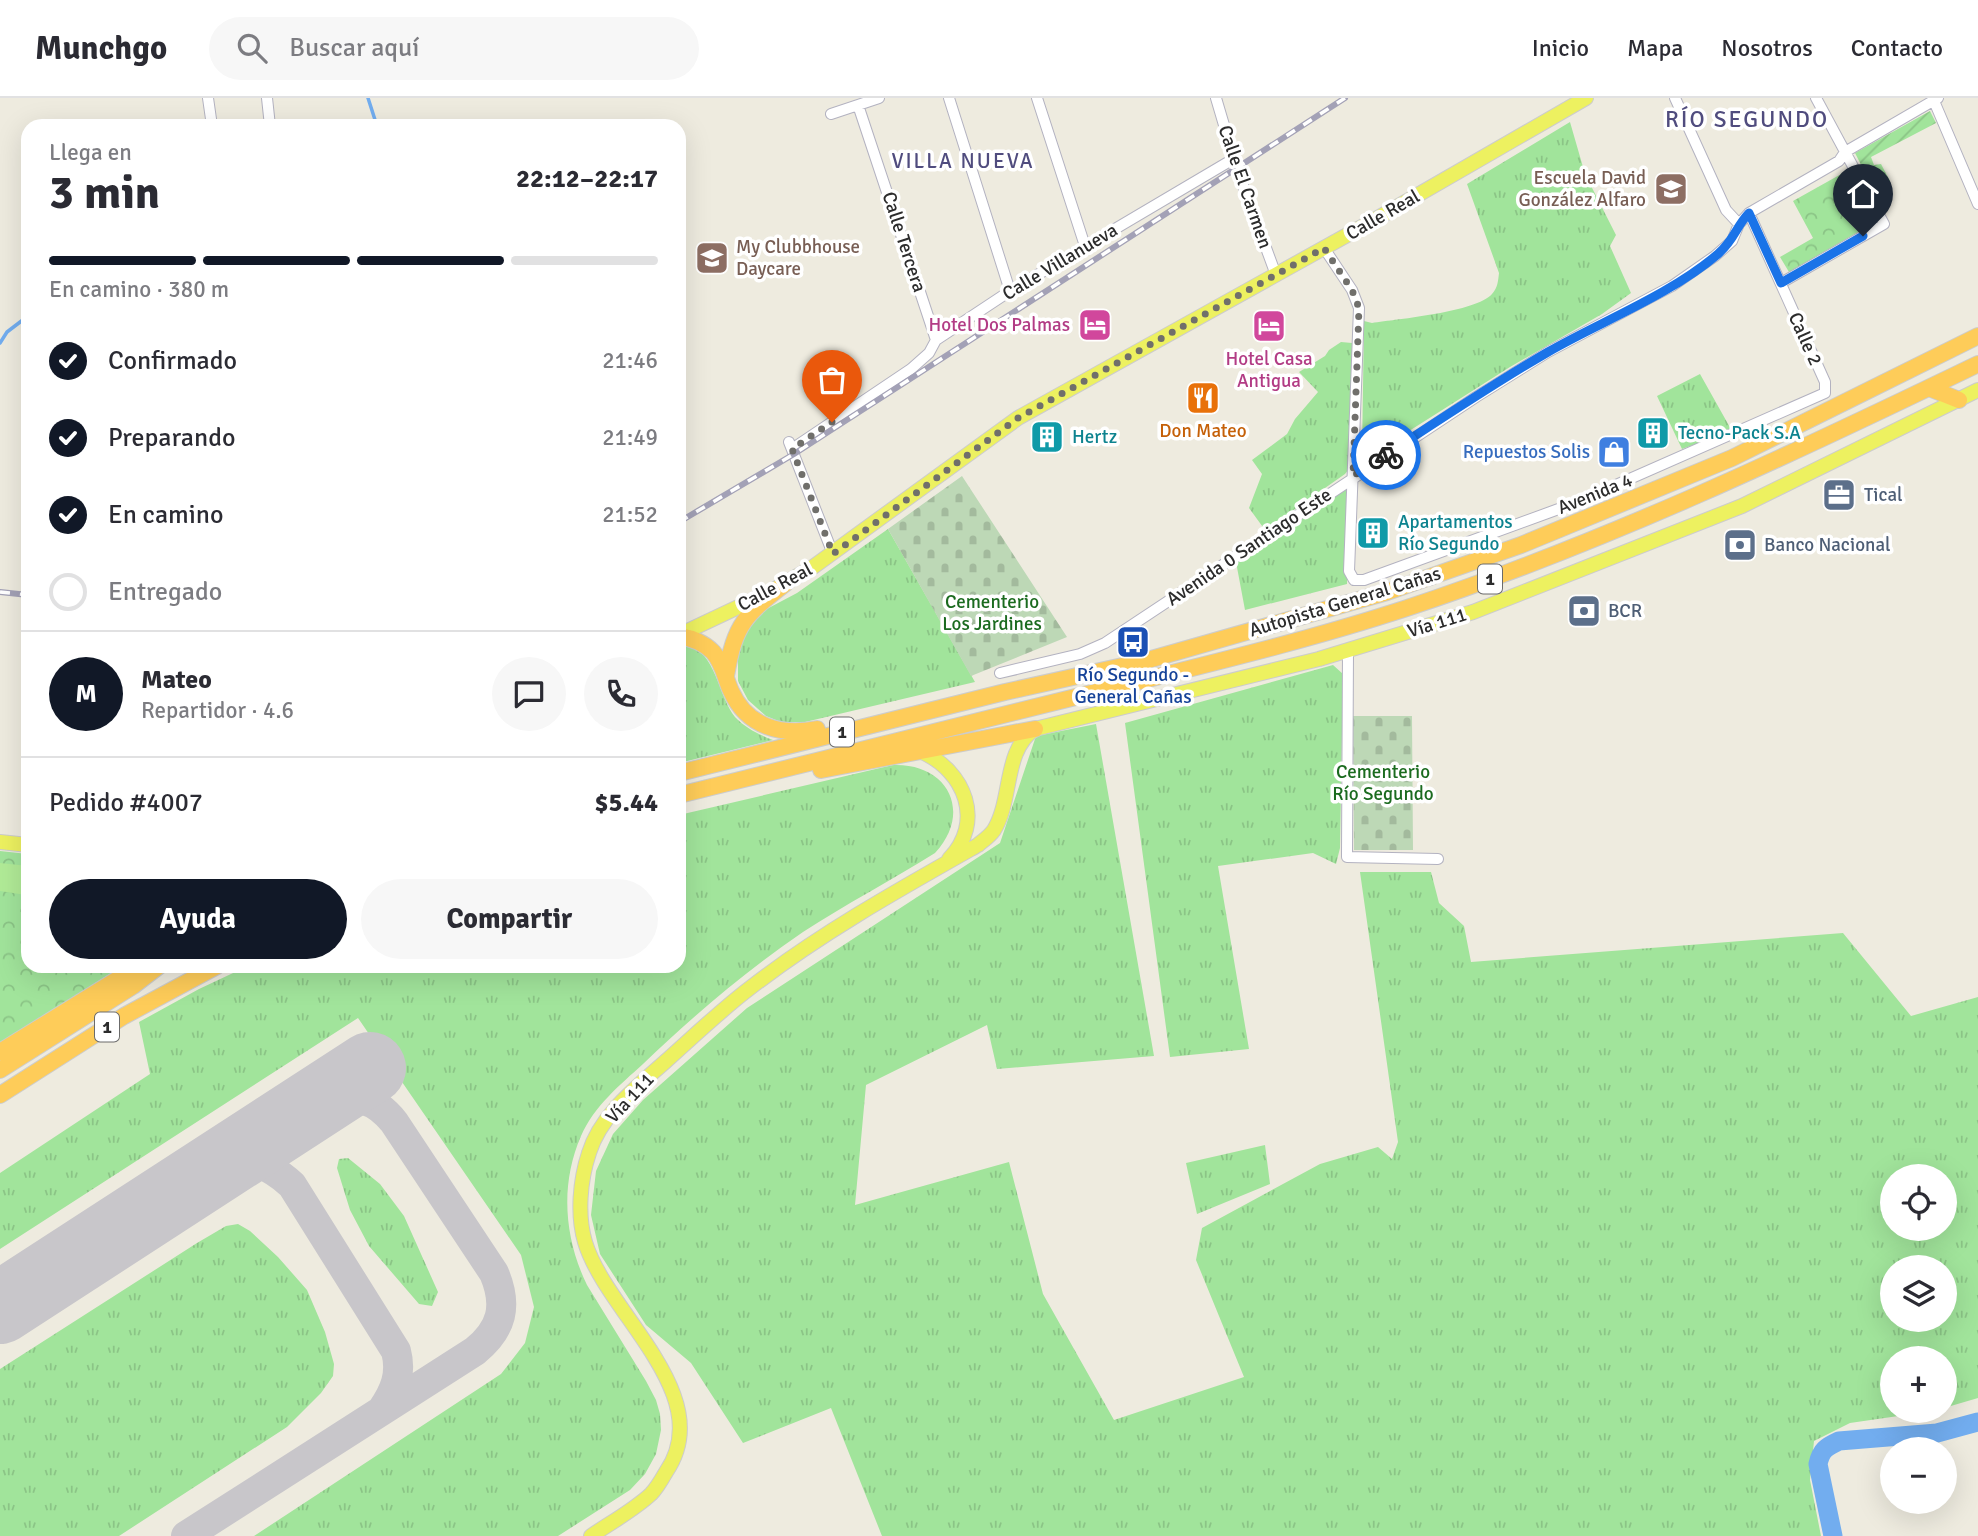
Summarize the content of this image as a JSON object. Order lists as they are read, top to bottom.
{
  "streets": {
    "highway": ["1", "Autopista General Cañas"],
    "main road": ["Calle Real", "Vía 111"],
    "street": [
      "Calle El Carmen",
      "Calle Tercera",
      "Calle Villanueva",
      "Calle 2",
      "Avenida 4",
      "Avenida 0 Santiago Este"
    ]
  },
  "crossings": [
    ["Calle El Carmen", "Calle Real"],
    ["Calle El Carmen", "Calle Villanueva"],
    ["Calle Real", "Calle Villanueva"],
    ["Calle Tercera", "Calle Villanueva"],
    ["Calle 2", "Avenida 4"],
    ["Calle 2", "Avenida 0 Santiago Este"],
    ["Avenida 4", "Avenida 0 Santiago Este"]
  ],
  "districts": ["RÍO SEGUNDO", "VILLA NUEVA"],
  "parks": ["Cementerio Los Jardines", "Cementerio Río Segundo"],
  "places": {
    "school or university": ["Escuela David González Alfaro", "My Clubbhouse Daycare"],
    "hotel": ["Hotel Dos Palmas", "Hotel Casa Antigua"],
    "restaurant": ["Don Mateo"],
    "building": ["Tecno-Pack S.A", "Hertz", "Apartamentos Río Segundo"],
    "shop": ["Repuestos Solis"],
    "office": ["Tical"],
    "bank": ["Banco Nacional", "BCR"],
    "bus stop": ["Río Segundo - General Cañas"]
  },
  "page": {
    "header": "Munchgo",
    "search": "Buscar aquí",
    "nav": [
      "Inicio",
      "Mapa",
      "Nosotros",
      "Contacto"
    ],
    "heading": ["3 min", "Llega en", "22:12–22:17"],
    "panel": [
      "Mateo",
      "Repartidor · 4.6",
      "Pedido #4007",
      "$5.44"
    ],
    "bar": "En camino · 380 m",
    "list": [
      ["Confirmado", "21:46"],
      ["Preparando", "21:49"],
      ["En camino", "21:52"],
      "Entregado"
    ],
    "round": "M",
    "buttons": ["Ayuda", "Compartir"],
    "map_buttons": ["+", "−"]
  }
}
